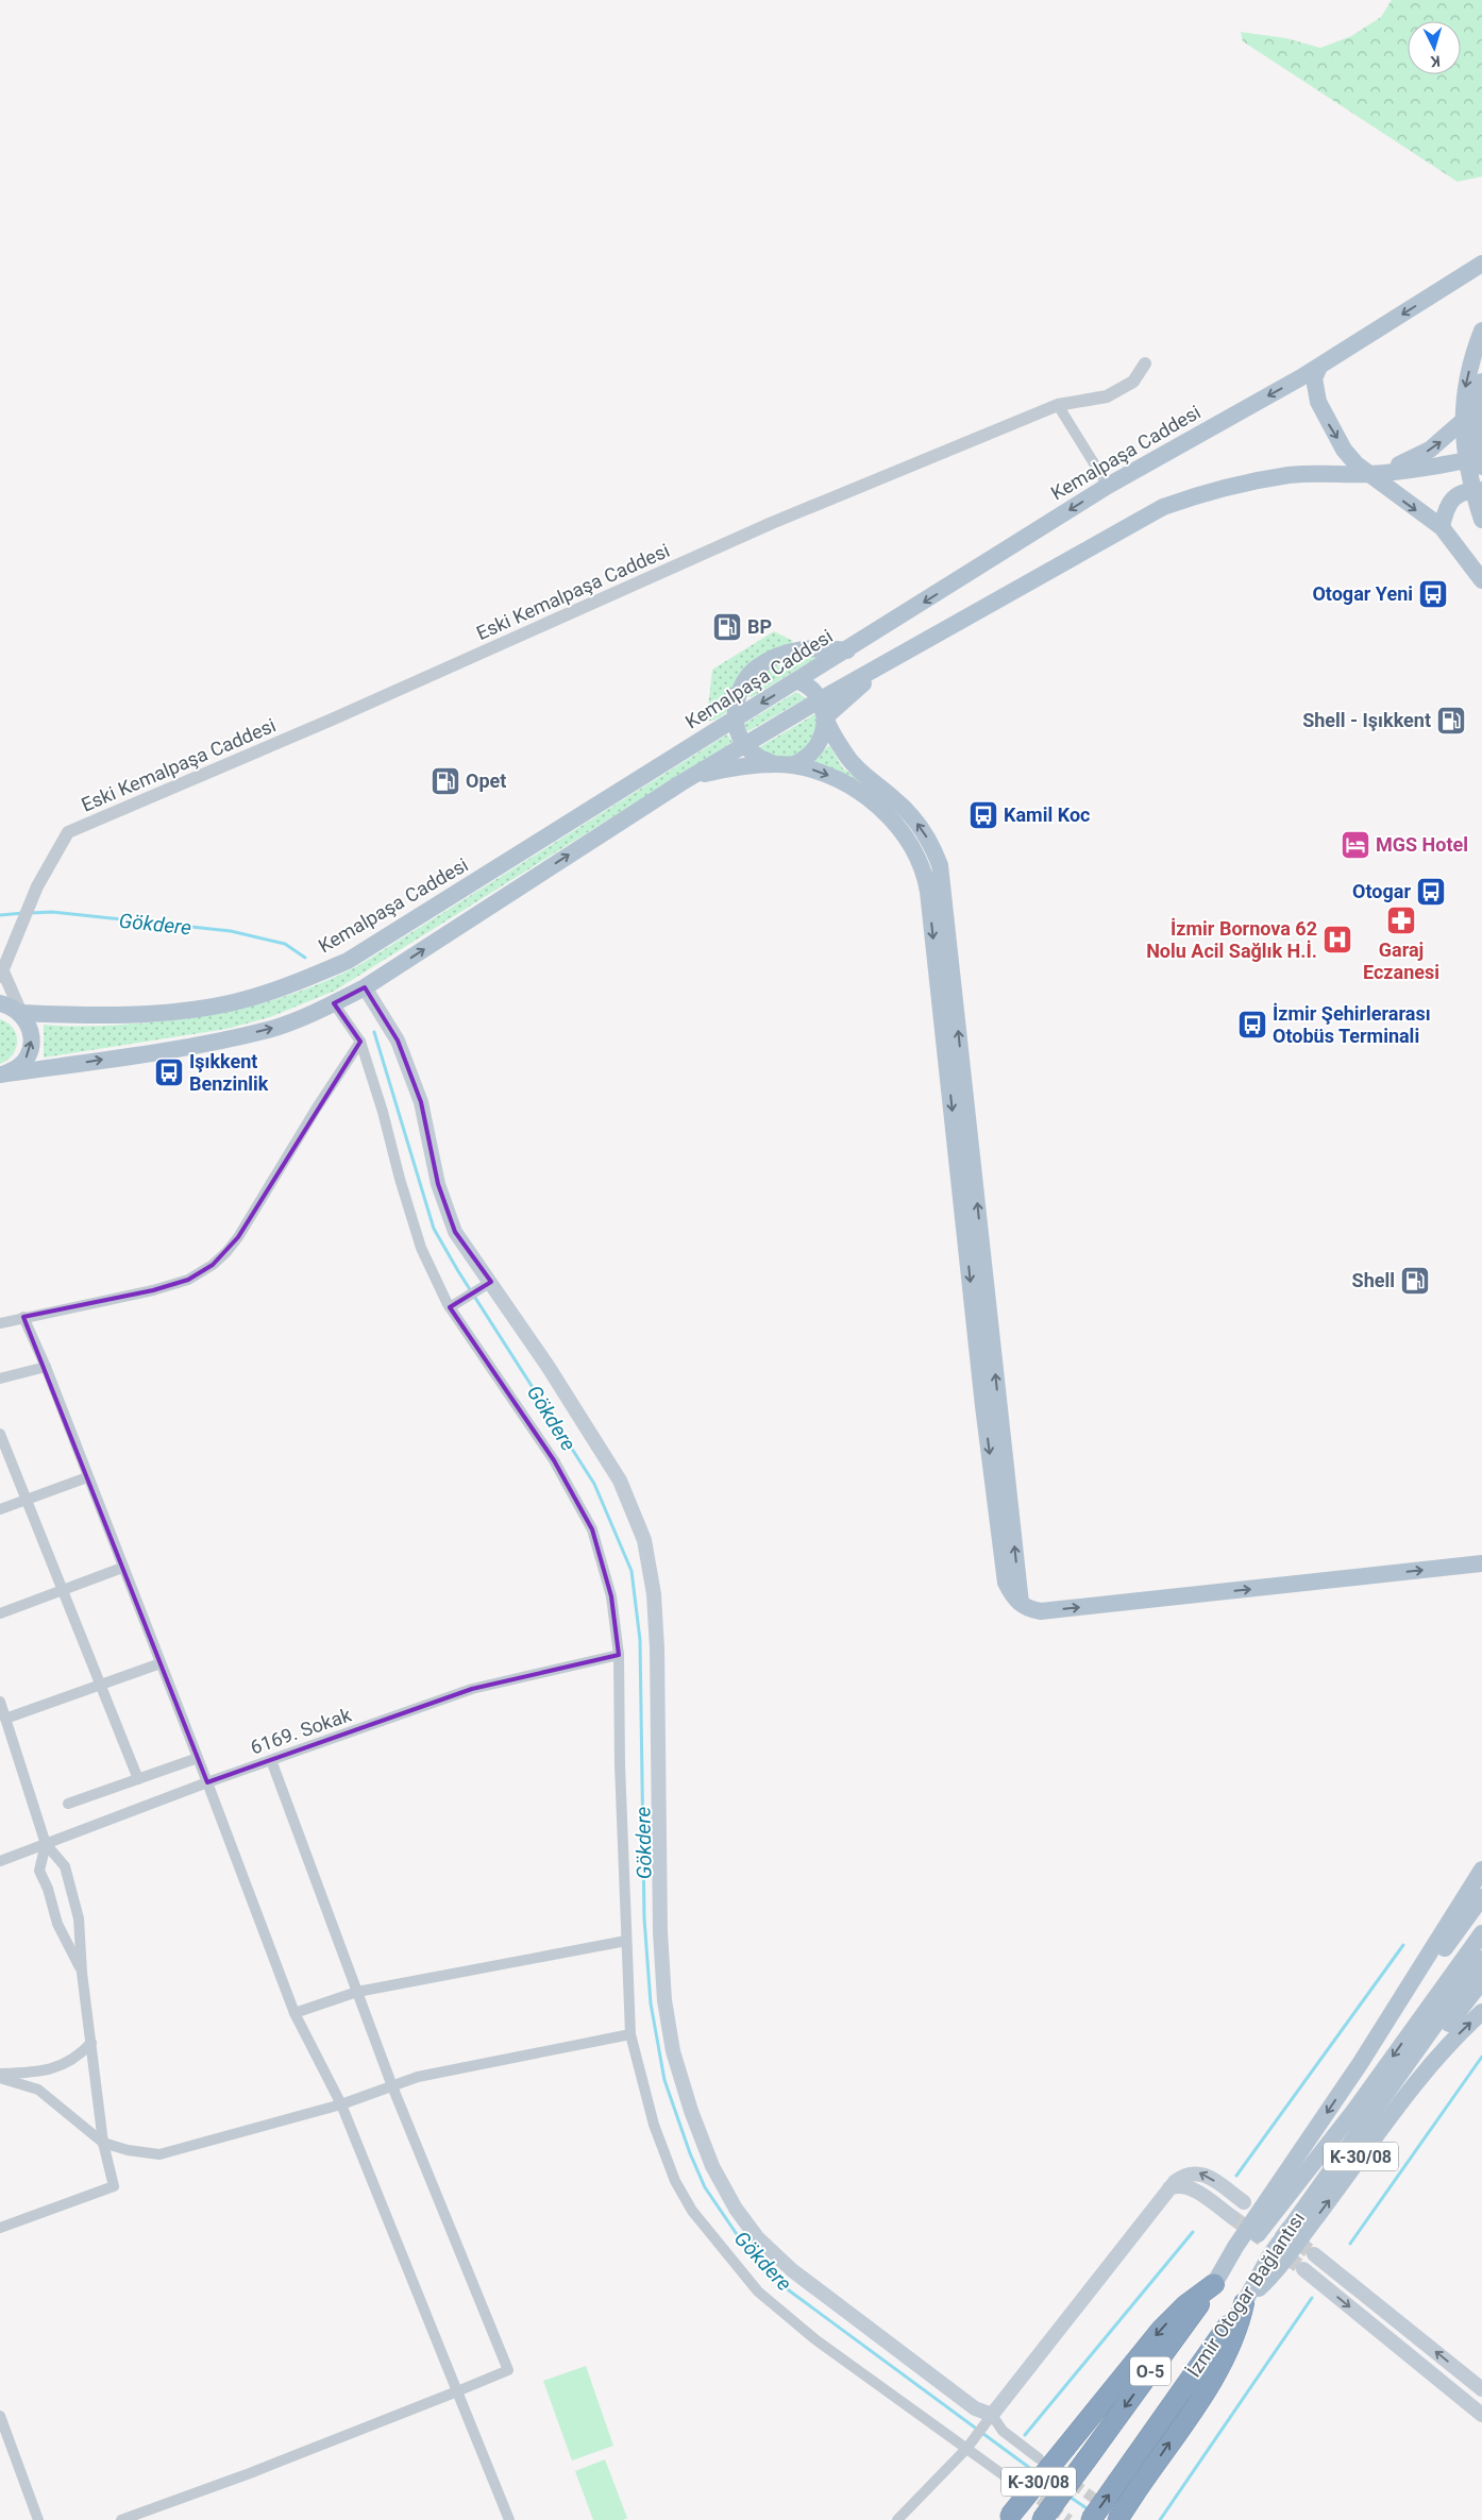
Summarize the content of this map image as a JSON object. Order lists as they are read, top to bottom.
{
  "streets": {
    "highway": ["K-30/08", "İzmir Otogar Bağlantısı", "O-5"],
    "main road": ["Kemalpaşa Caddesi"],
    "street": ["Eski Kemalpaşa Caddesi", "6169. Sokak"]
  },
  "crossings": [
    ["K-30/08", "İzmir Otogar Bağlantısı"]
  ],
  "water": ["Gökdere"],
  "places": {
    "bus stop": [
      "Otogar Yeni",
      "Kamil Koc",
      "Otogar",
      "İzmir Şehirlerarası Otobüs Terminali",
      "Işıkkent Benzinlik"
    ],
    "fuel station": [
      "BP",
      "Shell - Işıkkent",
      "Opet",
      "Shell"
    ],
    "hotel": ["MGS Hotel"],
    "pharmacy": ["Garaj Eczanesi"],
    "hospital": ["İzmir Bornova 62 Nolu Acil Sağlık H.İ."]
  },
  "north": "bottom"
}
